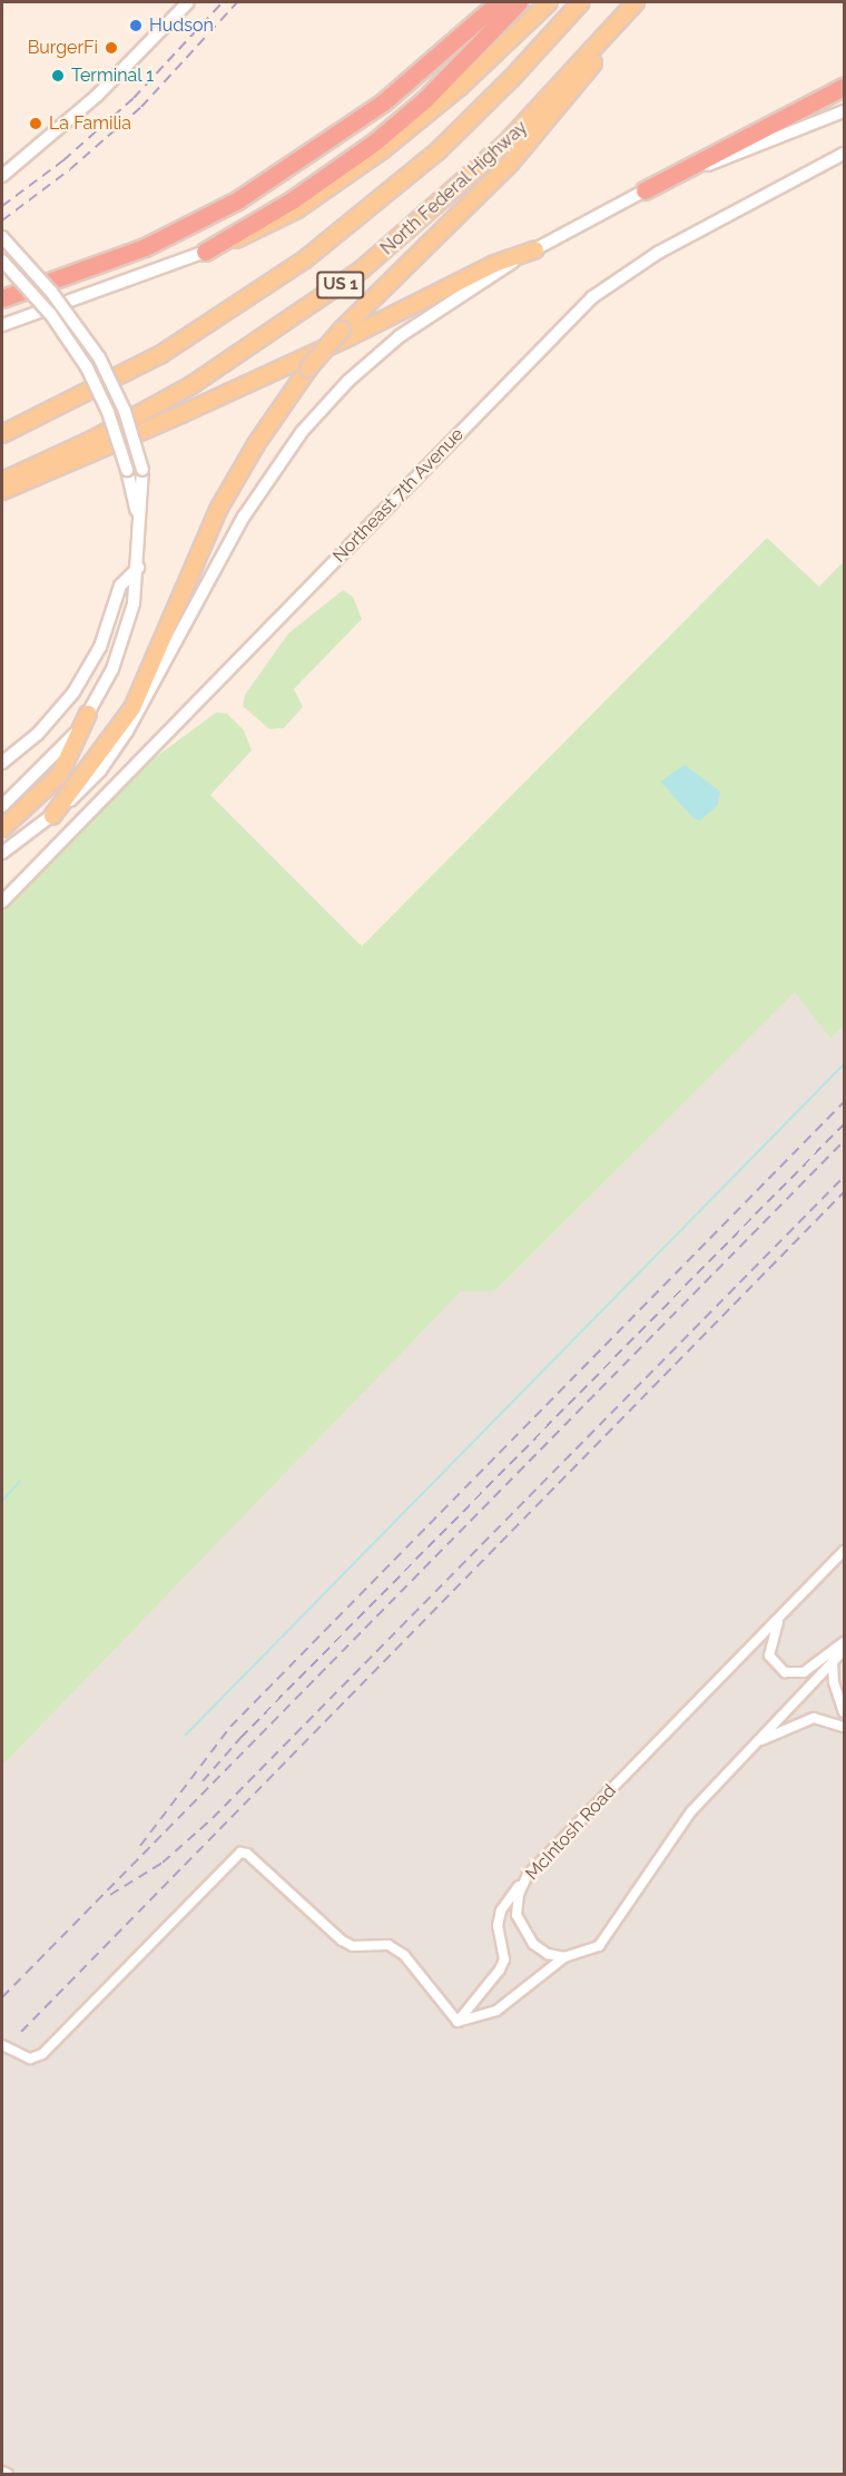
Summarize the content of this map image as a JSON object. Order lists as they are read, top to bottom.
{
  "streets": {
    "main road": ["North Federal Highway", "US 1"],
    "street": ["Northeast 7th Avenue", "McIntosh Road"]
  },
  "places": [
    "Hudson",
    "BurgerFi",
    "Terminal 1",
    "La Familia"
  ]
}
